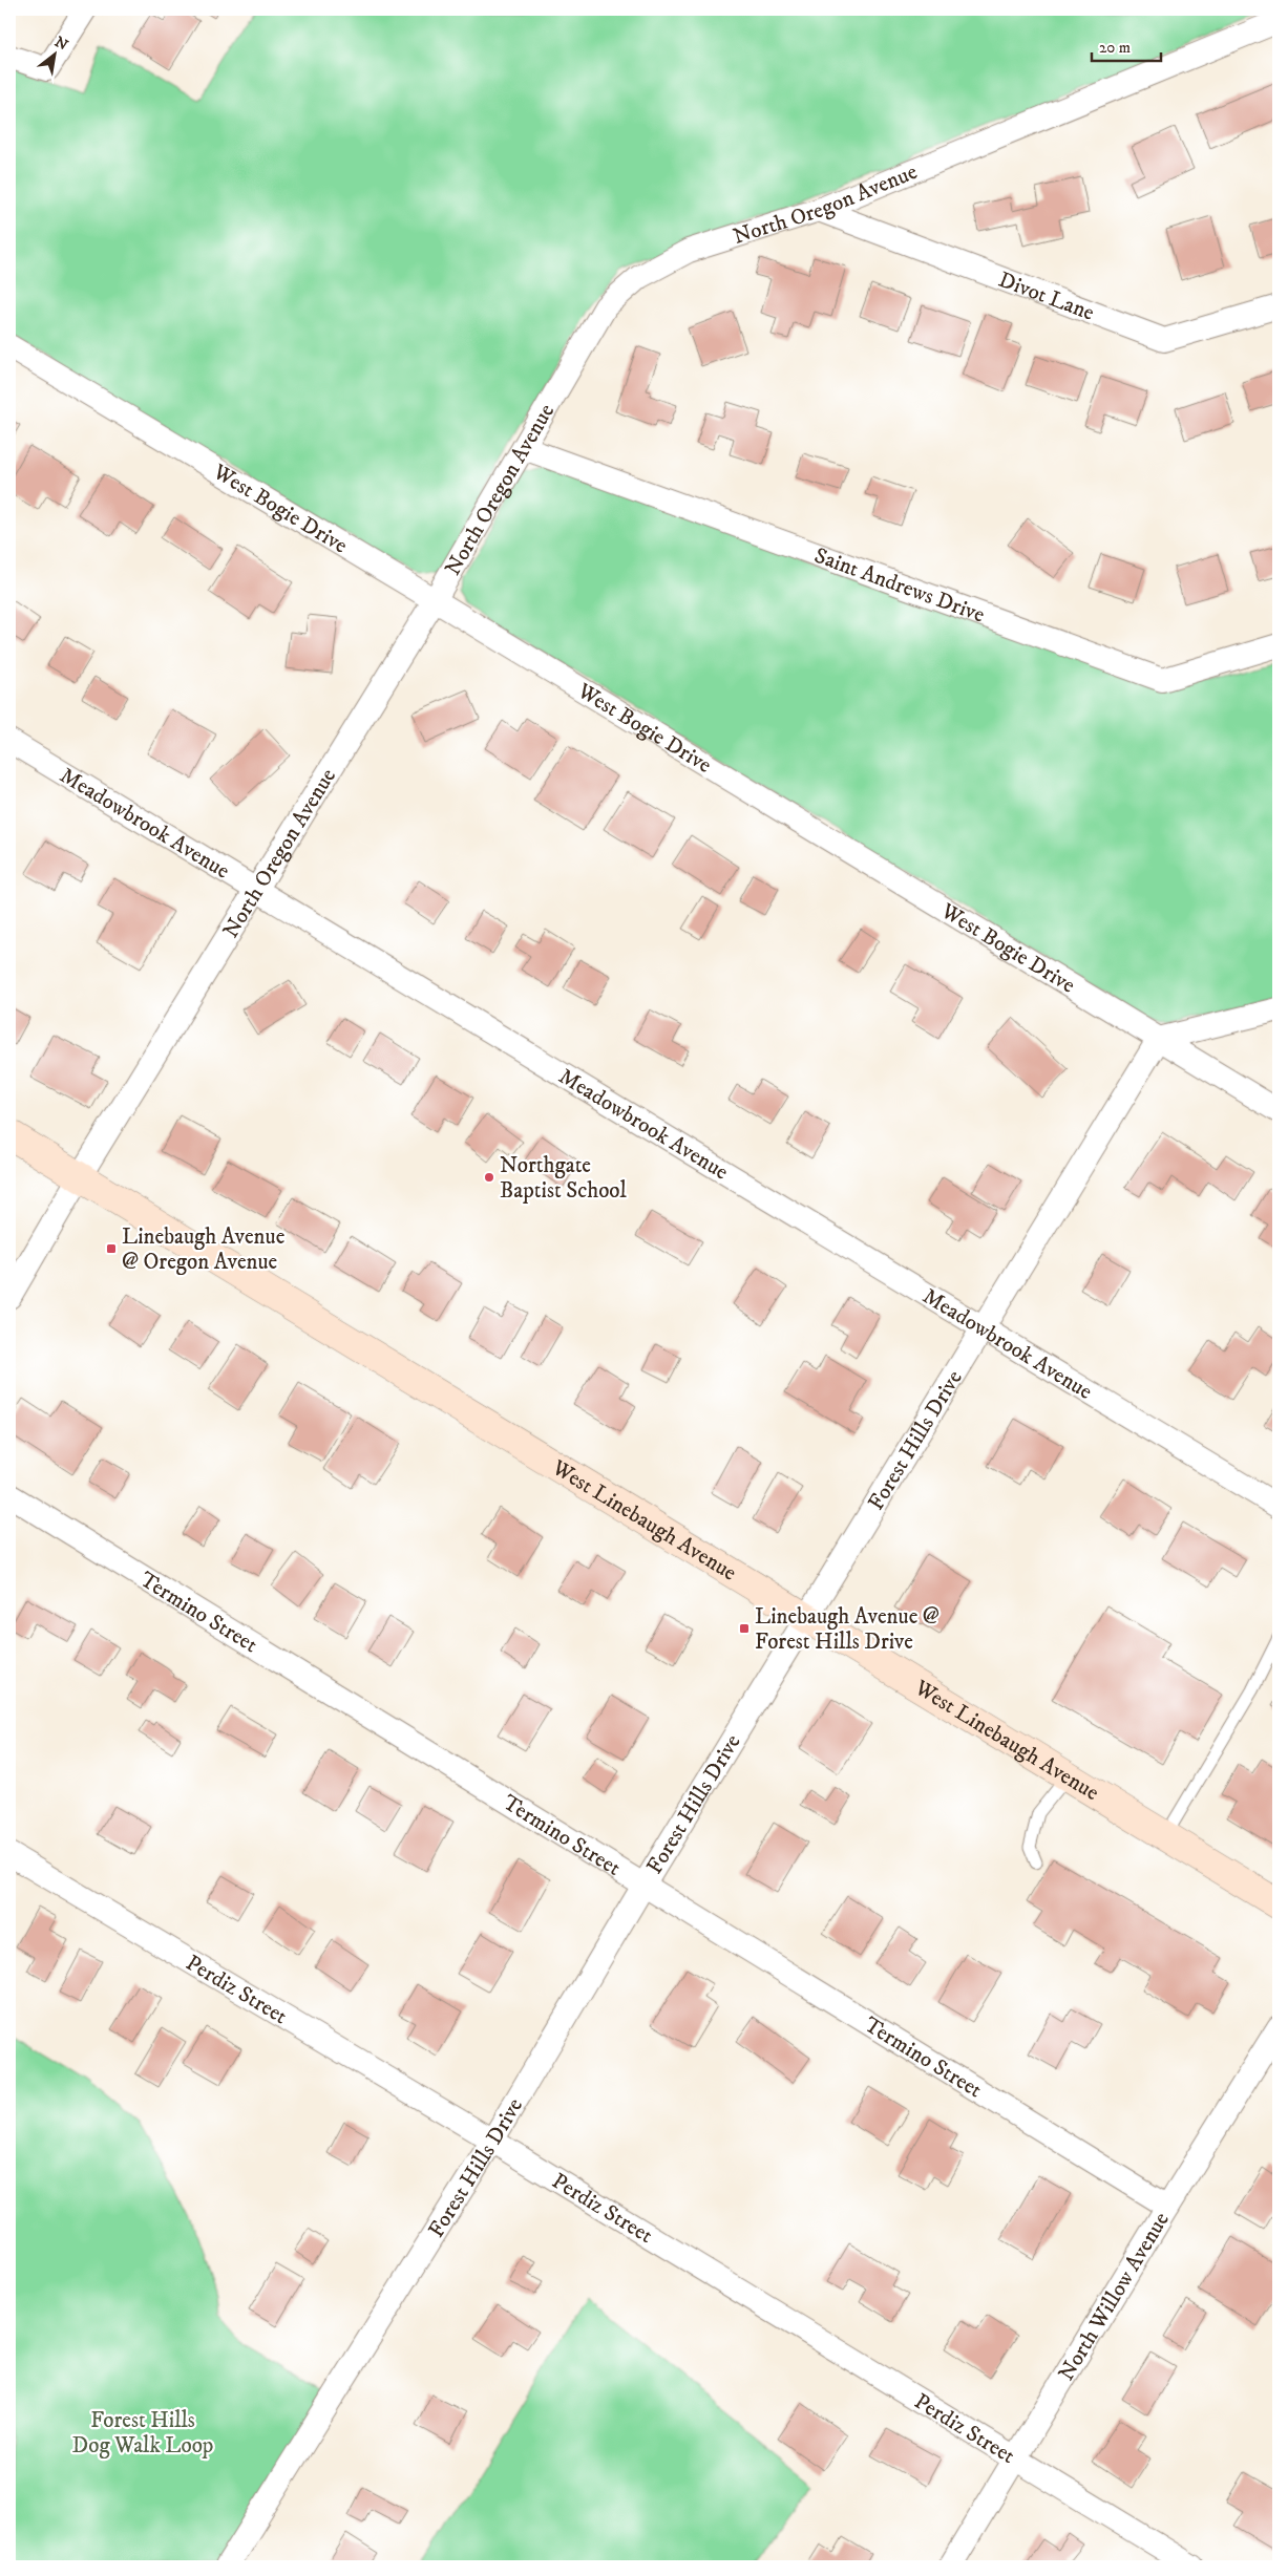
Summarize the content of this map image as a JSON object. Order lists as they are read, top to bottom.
{
  "streets": {
    "street": [
      "North Oregon Avenue",
      "Divot Lane",
      "West Bogie Drive",
      "Saint Andrews Drive",
      "Meadowbrook Avenue",
      "Forest Hills Drive",
      "West Linebaugh Avenue",
      "Termino Street",
      "Perdiz Street",
      "North Willow Avenue"
    ]
  },
  "crossings": [
    ["North Oregon Avenue", "Divot Lane"],
    ["North Oregon Avenue", "West Bogie Drive"],
    ["North Oregon Avenue", "Saint Andrews Drive"],
    ["North Oregon Avenue", "Meadowbrook Avenue"],
    ["North Oregon Avenue", "West Linebaugh Avenue"],
    ["West Bogie Drive", "Forest Hills Drive"],
    ["Meadowbrook Avenue", "Forest Hills Drive"],
    ["Forest Hills Drive", "West Linebaugh Avenue"],
    ["Forest Hills Drive", "Termino Street"],
    ["Forest Hills Drive", "Perdiz Street"],
    ["Termino Street", "North Willow Avenue"],
    ["Perdiz Street", "North Willow Avenue"]
  ],
  "parks": ["Forest Hills Dog Walk Loop"],
  "places": {
    "other": ["Northgate Baptist School"],
    "transit": ["Linebaugh Avenue @ Oregon Avenue", "Linebaugh Avenue @ Forest Hills Drive"]
  },
  "scale_bar": "20 m",
  "north": "top right"
}
